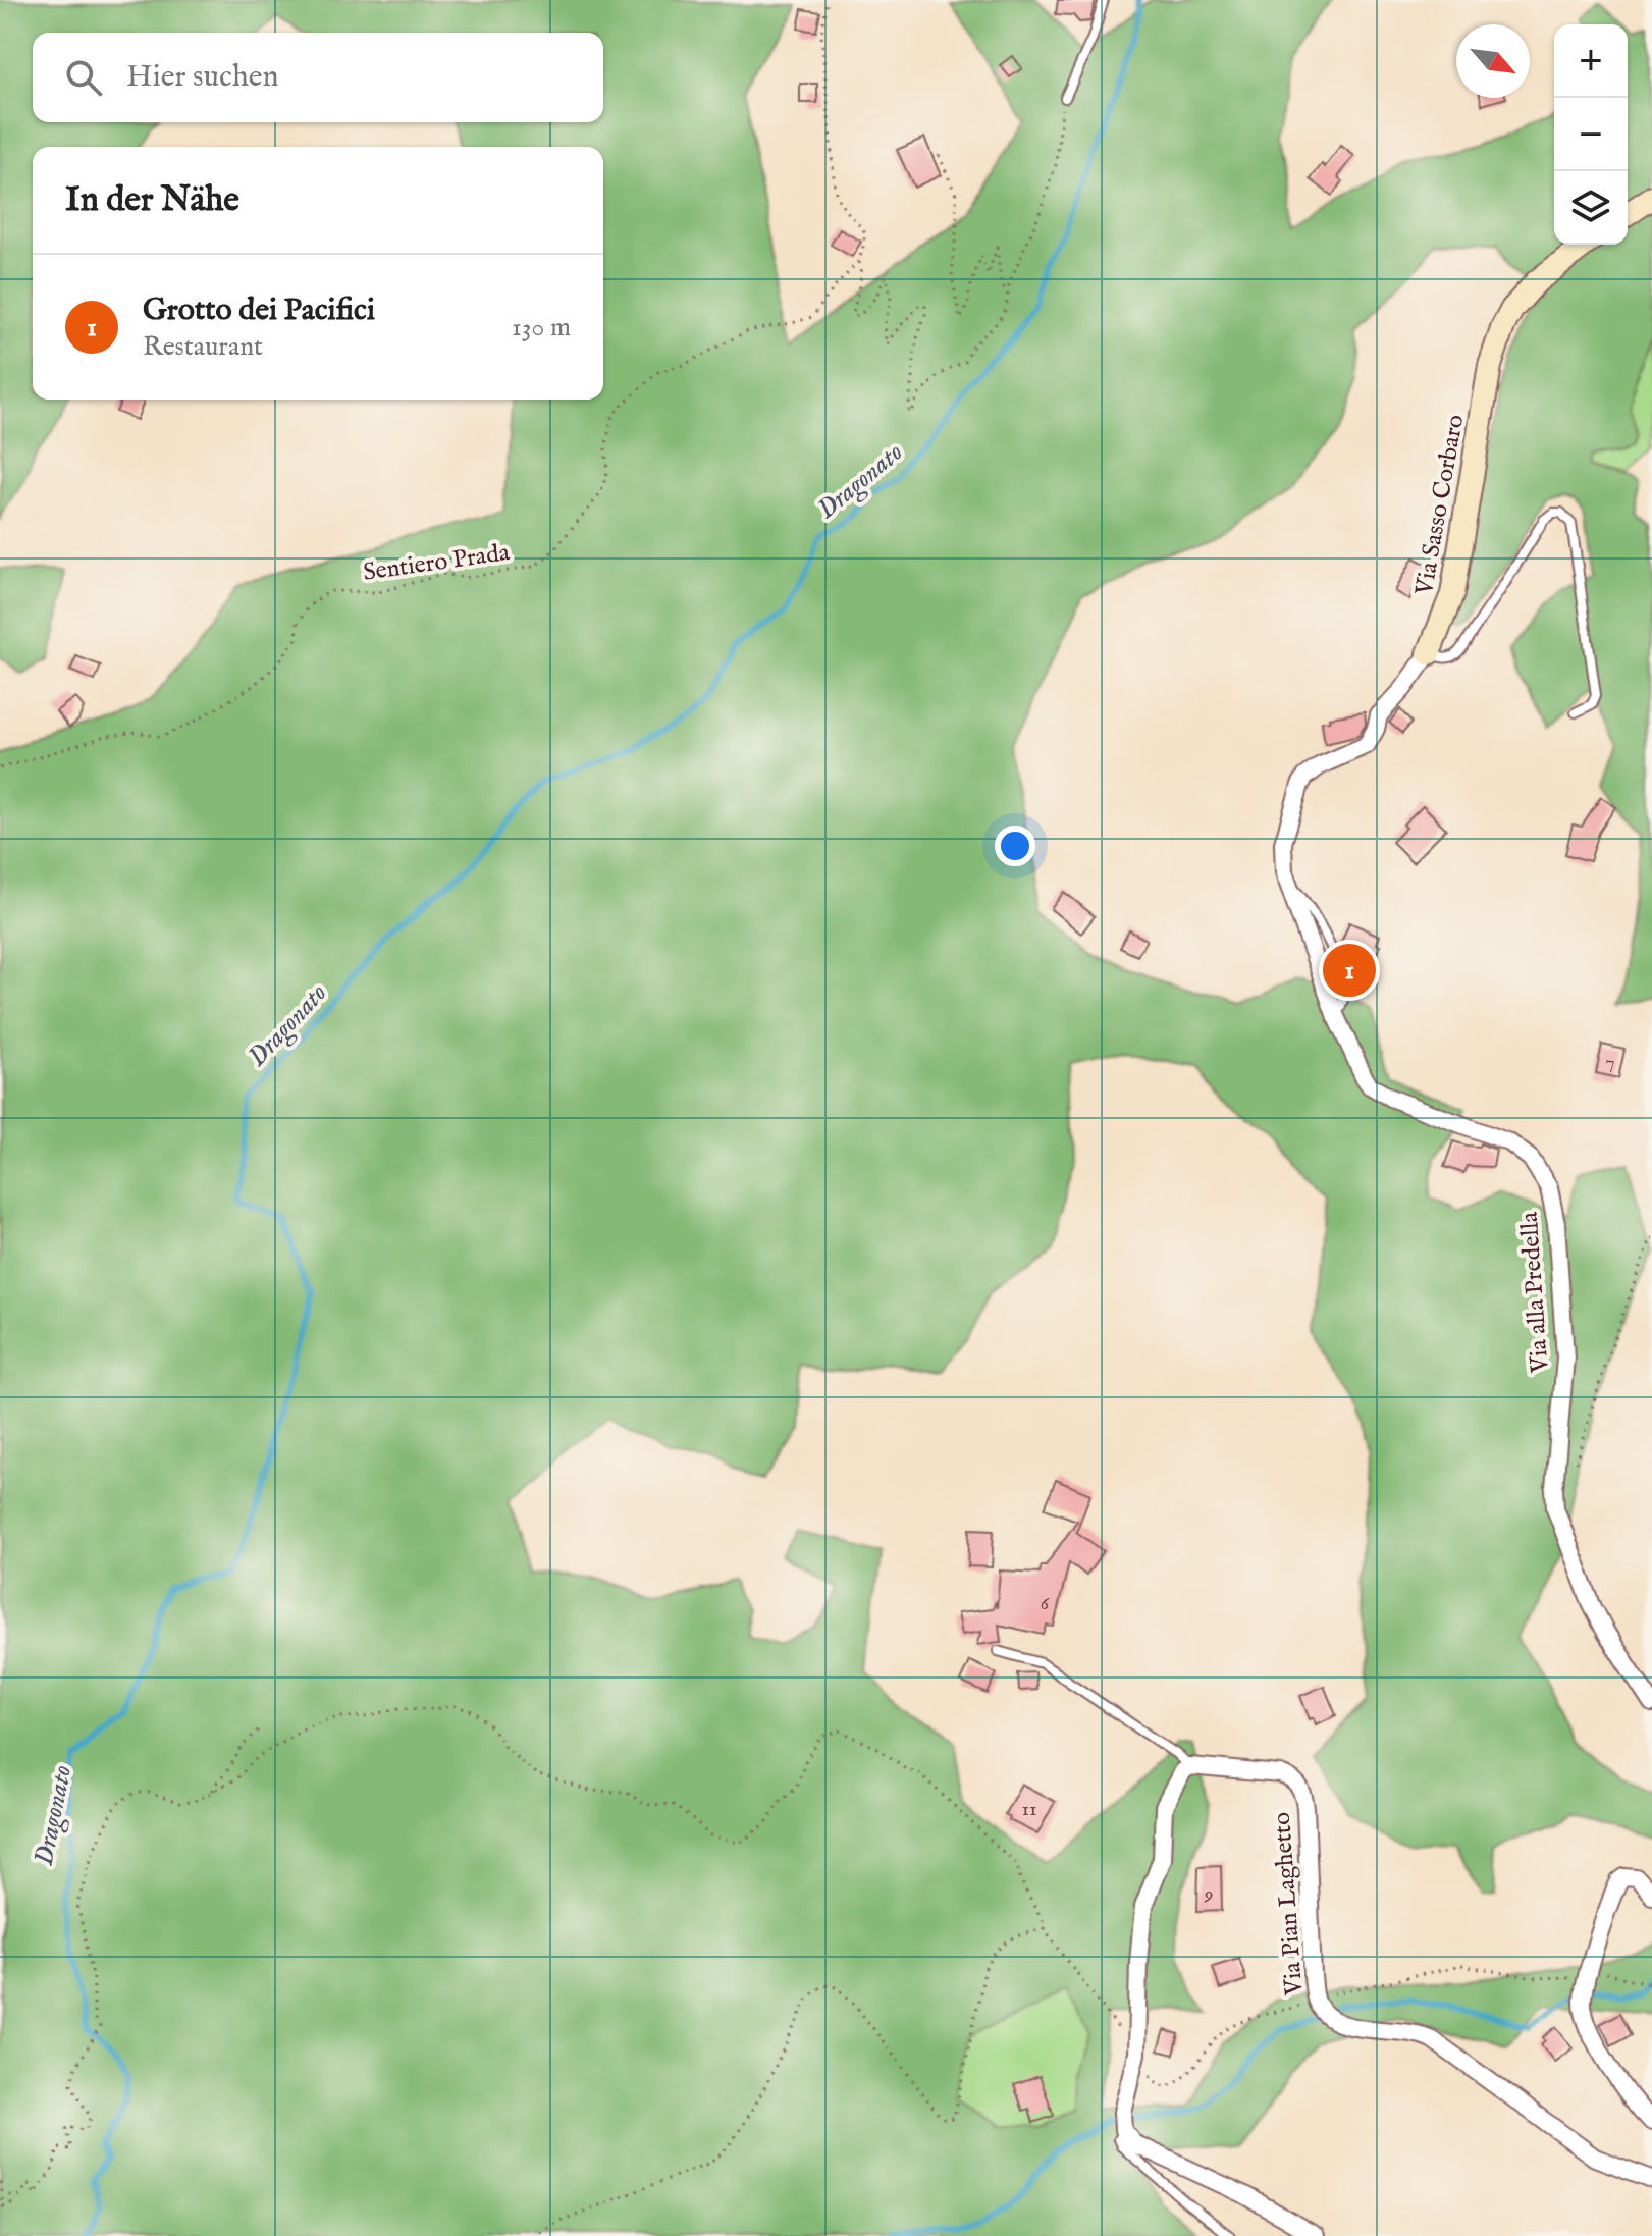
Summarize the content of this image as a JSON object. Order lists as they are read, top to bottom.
{
  "streets": {
    "street": ["Via Sasso Corbaro", "Via alla Predella", "Via Pian Laghetto"],
    "path": ["Sentiero Prada"]
  },
  "crossings": [
    ["Via Sasso Corbaro", "Via alla Predella"]
  ],
  "water": ["Dragonato"],
  "house_numbers": [
    "7",
    "6",
    "11",
    "9"
  ],
  "north": "bottom right",
  "page": {
    "map_buttons": ["+", "−"],
    "search": "Hier suchen",
    "heading": "In der Nähe",
    "list": [
      {
        "mark": "1",
        "name": "Grotto dei Pacifici",
        "note": "Restaurant",
        "value": "130 m"
      }
    ],
    "pins": "1"
  }
}
